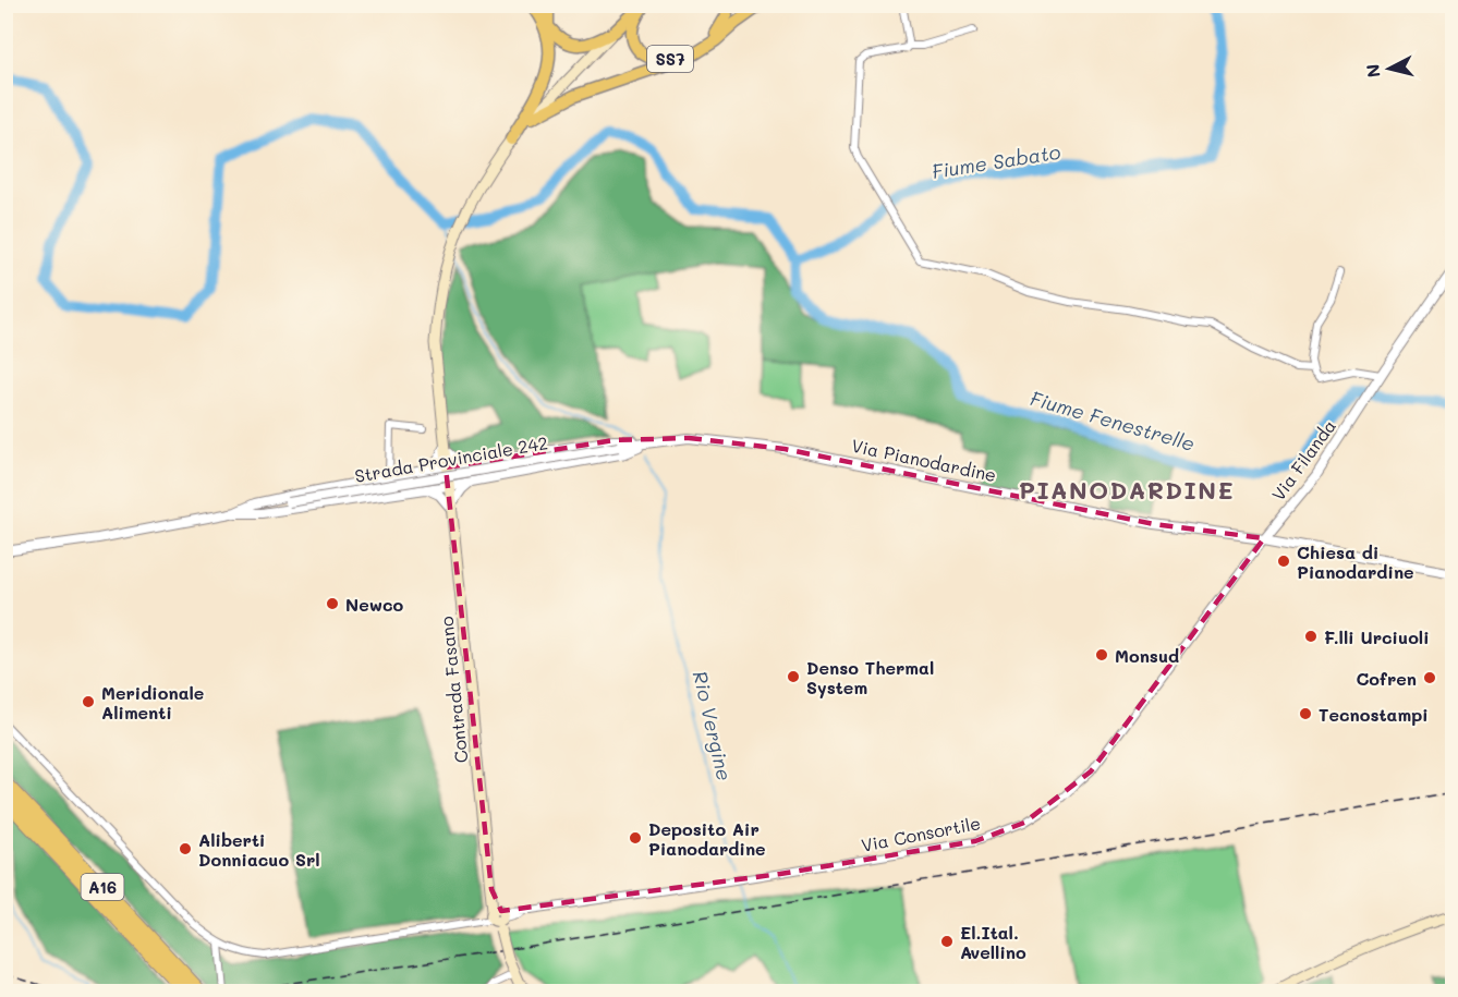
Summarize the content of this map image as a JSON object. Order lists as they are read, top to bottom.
{
  "streets": {
    "highway": ["A16"],
    "main road": ["SS7", "Contrada Fasano"],
    "street": [
      "Strada Provinciale 242",
      "Via Pianodardine",
      "Via Filanda",
      "Via Consortile"
    ]
  },
  "crossings": [
    ["SS7", "Contrada Fasano"],
    ["Strada Provinciale 242", "Via Pianodardine"],
    ["Via Pianodardine", "Via Filanda"],
    ["Via Pianodardine", "Via Consortile"],
    ["Via Filanda", "Via Consortile"],
    ["Contrada Fasano", "Via Consortile"]
  ],
  "districts": ["PIANODARDINE"],
  "water": ["Fiume Sabato", "Fiume Fenestrelle", "Rio Vergine"],
  "places": [
    "Chiesa di Pianodardine",
    "Newco",
    "F.lli Urciuoli",
    "Monsud",
    "Denso Thermal System",
    "Cofren",
    "Meridionale Alimenti",
    "Tecnostampi",
    "Deposito Air Pianodardine",
    "Aliberti Donniacuo Srl",
    "El.Ital. Avellino"
  ],
  "north": "left"
}
